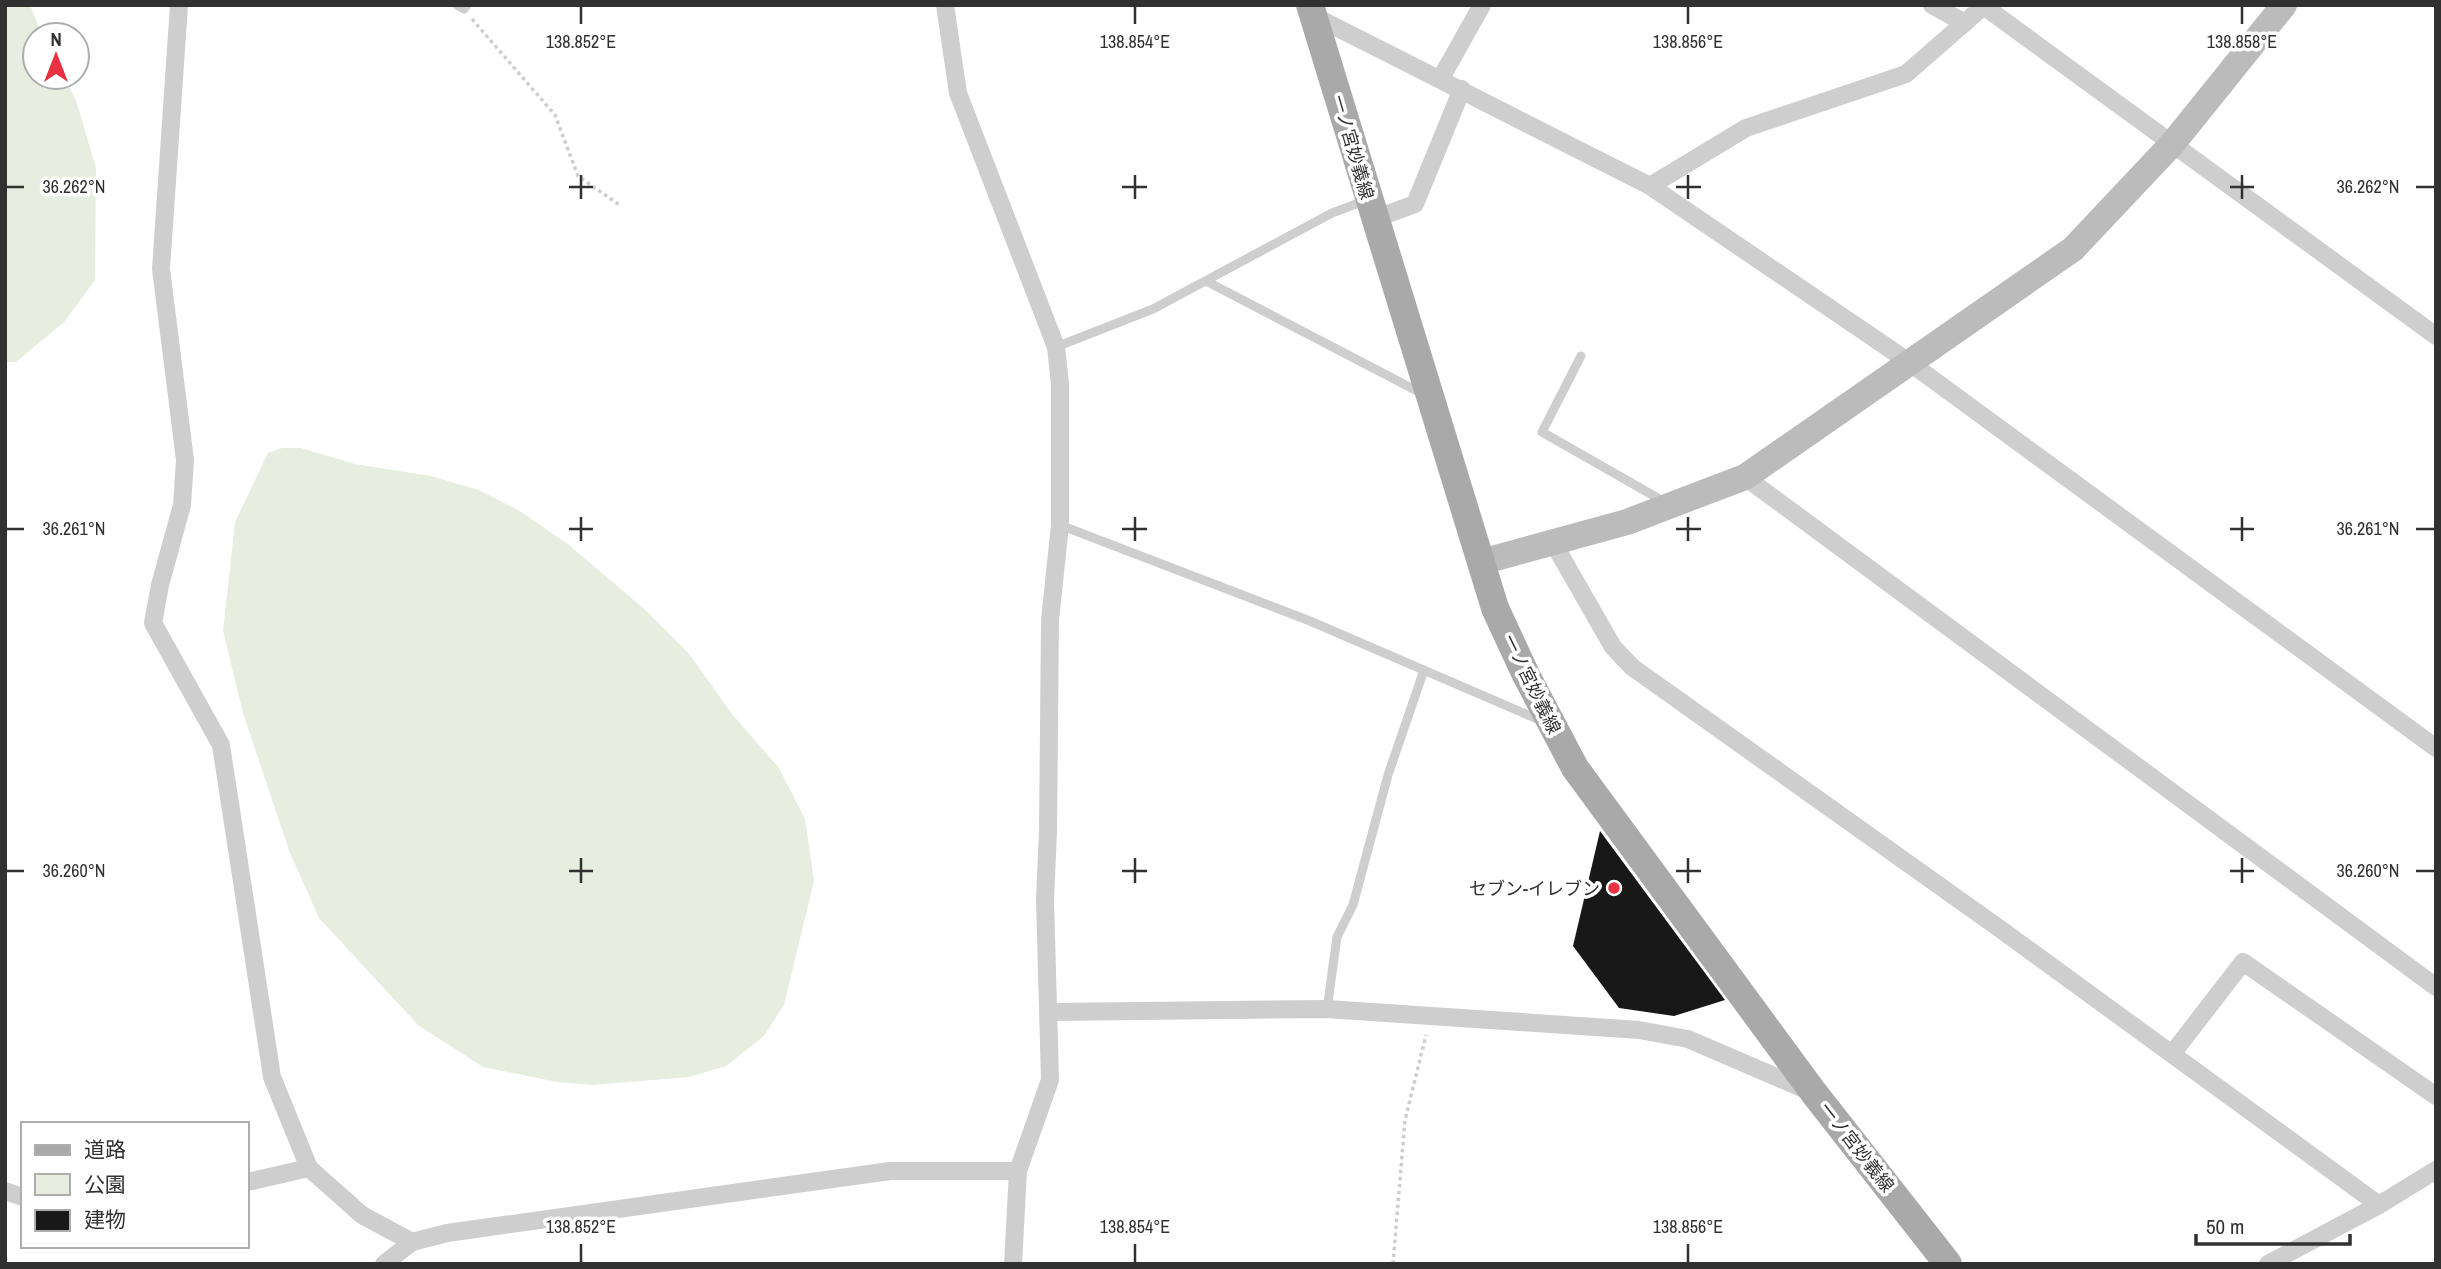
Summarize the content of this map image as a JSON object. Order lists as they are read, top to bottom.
{
  "streets": {
    "main road": ["一ノ宮妙義線"]
  },
  "places": ["セブン-イレブン"],
  "legend": ["道路", "公園", "建物"],
  "scale_bar": "50 m",
  "north": "top",
  "coordinates": [
    "138.852°E",
    "138.854°E",
    "138.856°E",
    "138.858°E",
    "36.262°N",
    "36.261°N",
    "36.260°N"
  ]
}
